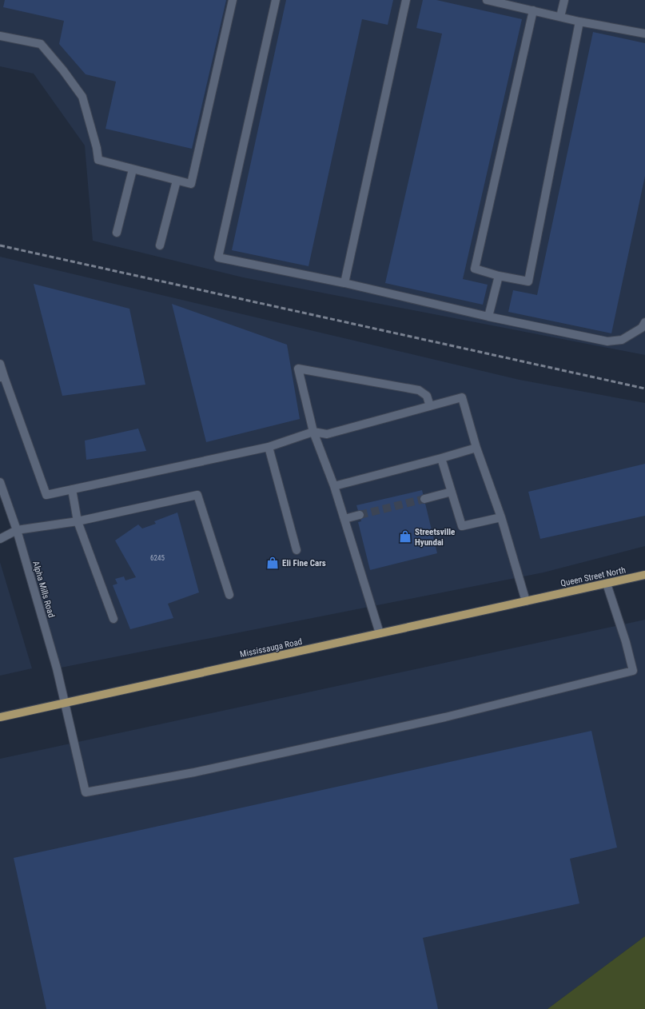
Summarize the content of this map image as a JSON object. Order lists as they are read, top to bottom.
{
  "streets": {
    "main road": ["Queen Street North", "Mississauga Road"],
    "street": ["Alpha Mills Road"]
  },
  "crossings": [
    ["Queen Street North", "Alpha Mills Road"],
    ["Queen Street North", "Mississauga Road"],
    ["Alpha Mills Road", "Mississauga Road"]
  ],
  "places": {
    "shop": ["Streetsville Hyundai", "Eli Fine Cars"]
  },
  "house_numbers": ["6245"]
}
